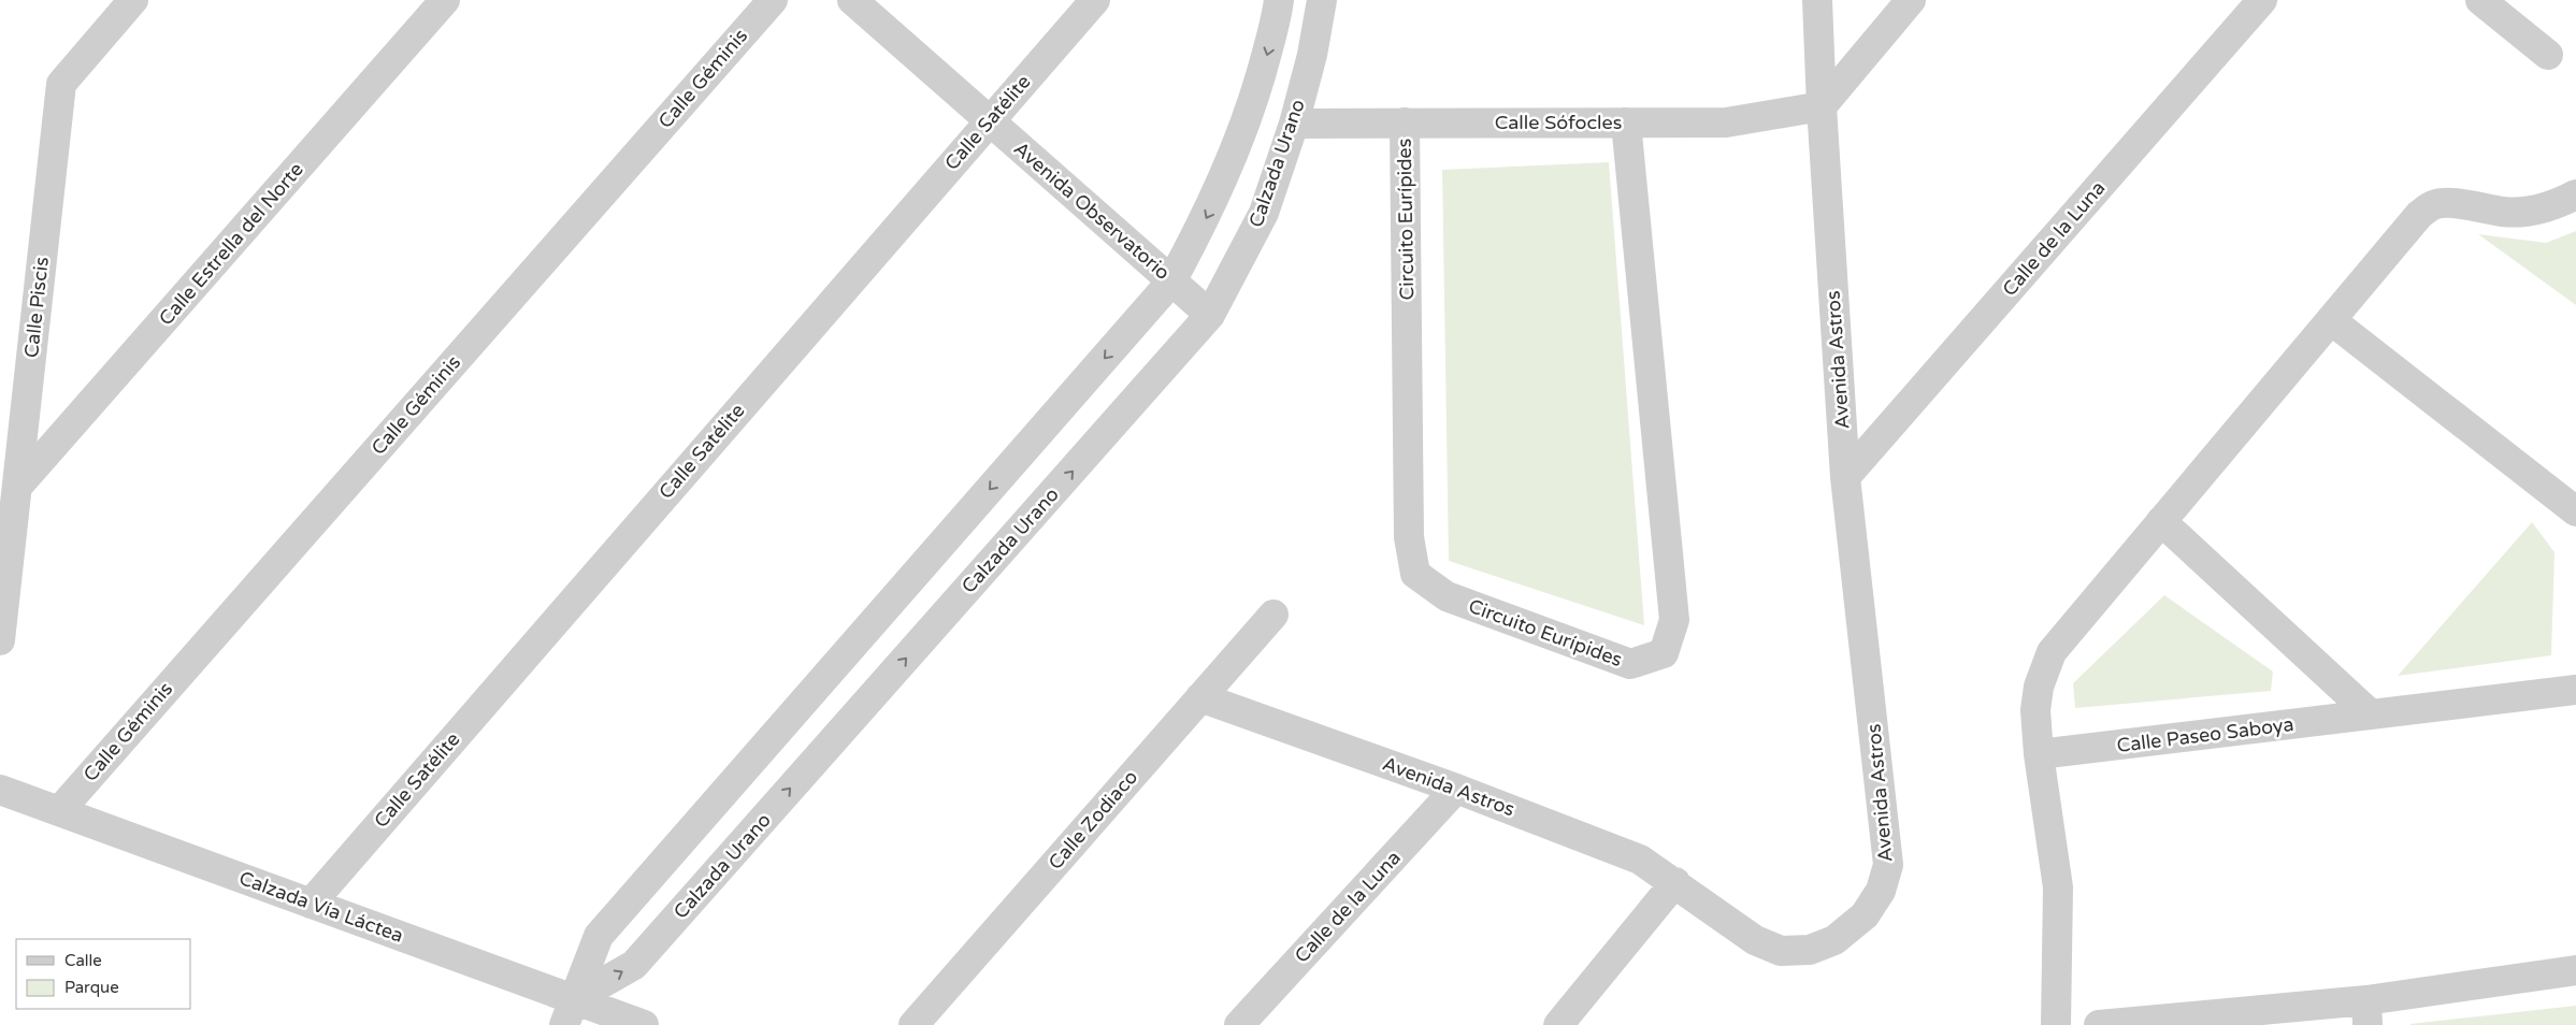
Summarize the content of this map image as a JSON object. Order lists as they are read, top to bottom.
{
  "streets": {
    "street": [
      "Calle Géminis",
      "Calle Satélite",
      "Calle Sófocles",
      "Calzada Urano",
      "Avenida Observatorio",
      "Circuito Eurípides",
      "Calle de la Luna",
      "Calle Estrella del Norte",
      "Calle Piscis",
      "Avenida Astros",
      "Calle Paseo Saboya",
      "Calle Zodiaco",
      "Calzada Vía Láctea"
    ]
  },
  "crossings": [
    ["Calle Géminis", "Calzada Vía Láctea"],
    ["Calle Satélite", "Avenida Observatorio"],
    ["Calle Satélite", "Calzada Vía Láctea"],
    ["Calle Sófocles", "Calzada Urano"],
    ["Calle Sófocles", "Circuito Eurípides"],
    ["Calle Sófocles", "Avenida Astros"],
    ["Calzada Urano", "Avenida Observatorio"],
    ["Calzada Urano", "Calzada Vía Láctea"],
    ["Calle de la Luna", "Avenida Astros"],
    ["Calle Estrella del Norte", "Calle Piscis"],
    ["Avenida Astros", "Calle Zodiaco"]
  ],
  "legend": ["Calle", "Parque"]
}
